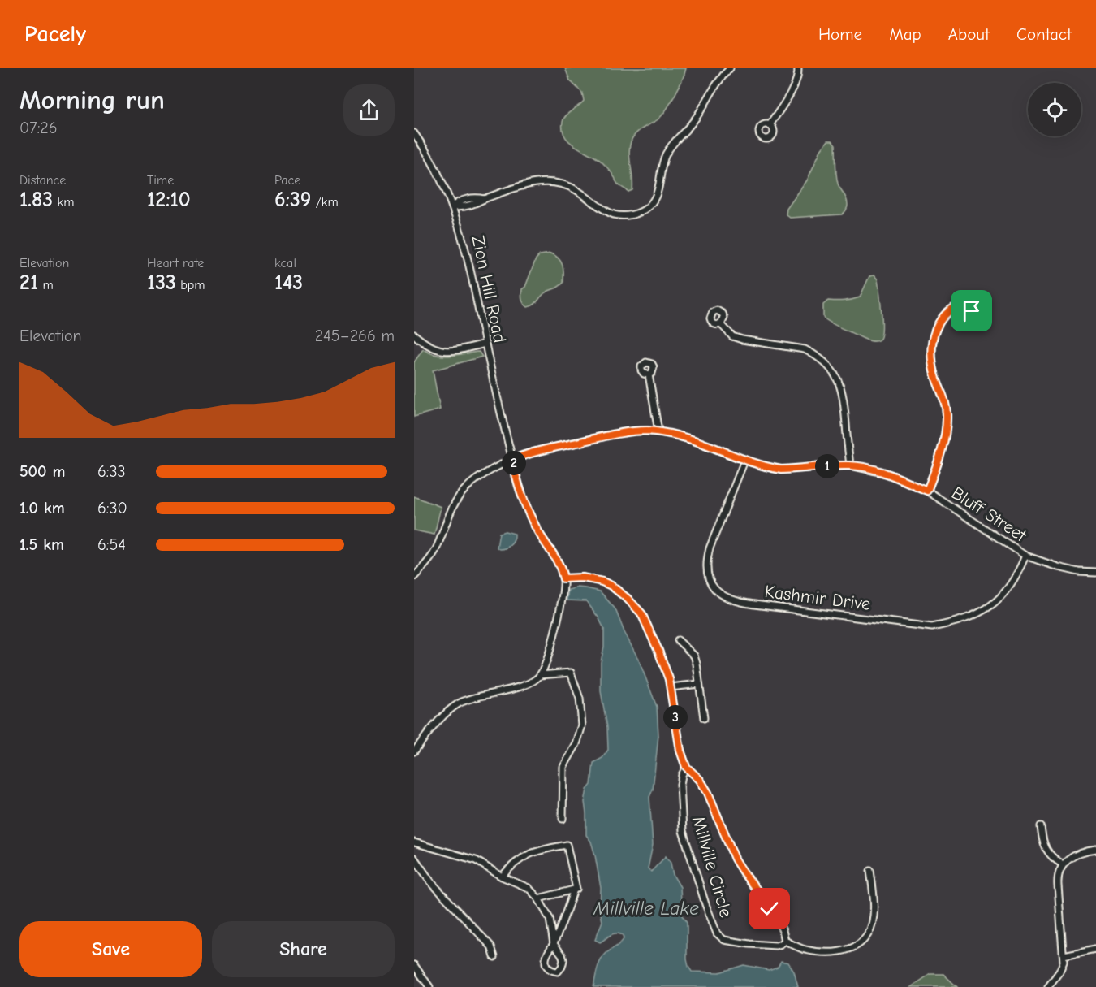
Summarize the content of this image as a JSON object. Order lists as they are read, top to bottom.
{
  "streets": {
    "street": [
      "Zion Hill Road",
      "Bluff Street",
      "Kashmir Drive",
      "Millville Circle"
    ]
  },
  "crossings": [
    ["Zion Hill Road", "Bluff Street"],
    ["Zion Hill Road", "Millville Circle"],
    ["Bluff Street", "Kashmir Drive"]
  ],
  "water": ["Millville Lake"],
  "page": {
    "header": "Pacely",
    "nav": [
      "Home",
      "Map",
      "About",
      "Contact"
    ],
    "heading": ["Morning run", "07:26"],
    "stats": [
      ["Distance", "1.83 km"],
      ["Time", "12:10"],
      ["Pace", "6:39 /km"],
      ["Elevation", "21 m"],
      ["Heart rate", "133 bpm"],
      ["kcal", "143"]
    ],
    "chart": ["Elevation", "245–266 m"],
    "pins": ["2", "1", "3"],
    "list": [
      {
        "name": "500 m",
        "note": "6:33"
      },
      {
        "name": "1.0 km",
        "note": "6:30"
      },
      {
        "name": "1.5 km",
        "note": "6:54"
      }
    ],
    "buttons": ["Save", "Share"]
  }
}
